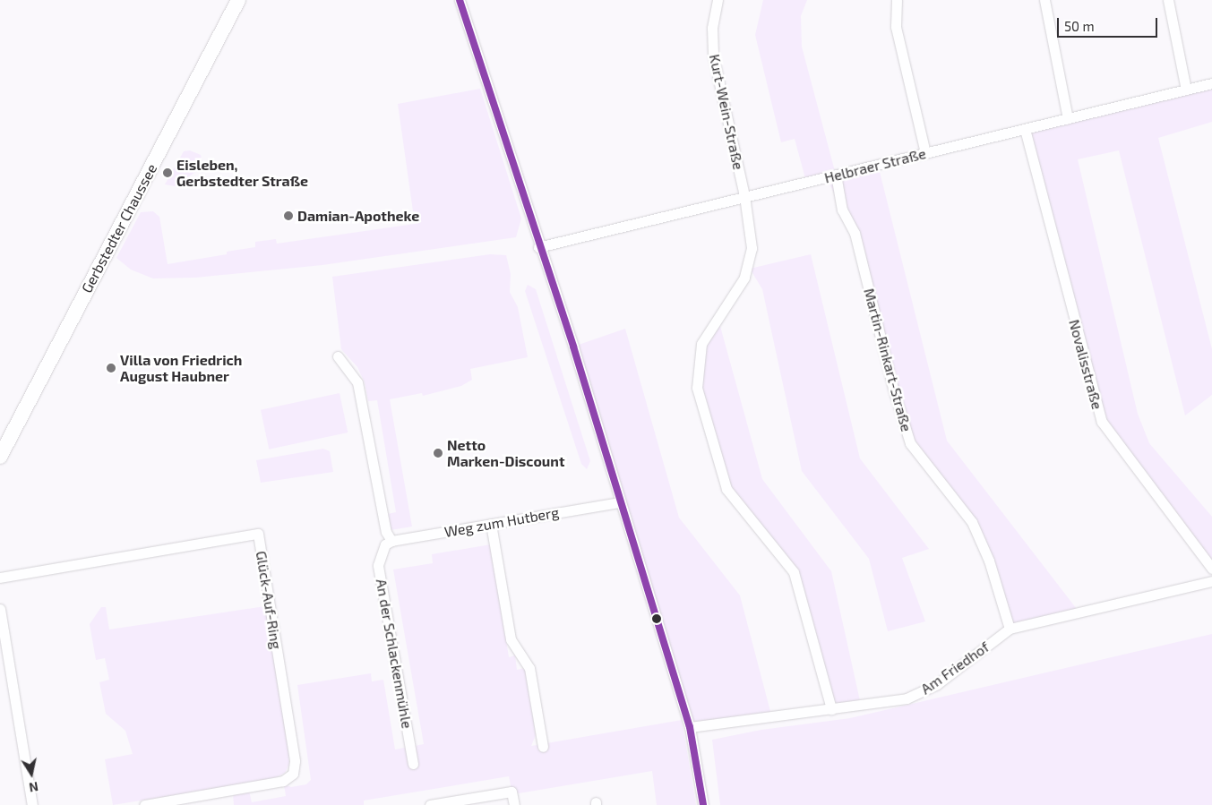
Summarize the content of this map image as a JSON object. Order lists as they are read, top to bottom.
{
  "streets": {
    "main road": ["Gerbstedter Chaussee"],
    "street": [
      "Kurt-Wein-Straße",
      "Helbraer Straße",
      "Martin-Rinkart-Straße",
      "Novalisstraße",
      "Weg zum Hutberg",
      "Glück-Auf-Ring",
      "An der Schlackenmühle",
      "Am Friedhof"
    ]
  },
  "crossings": [
    ["Kurt-Wein-Straße", "Helbraer Straße"],
    ["Kurt-Wein-Straße", "Am Friedhof"],
    ["Helbraer Straße", "Martin-Rinkart-Straße"],
    ["Helbraer Straße", "Novalisstraße"],
    ["Martin-Rinkart-Straße", "Am Friedhof"],
    ["Weg zum Hutberg", "An der Schlackenmühle"]
  ],
  "places": [
    "Eisleben, Gerbstedter Straße",
    "Damian-Apotheke",
    "Villa von Friedrich August Haubner",
    "Netto Marken-Discount"
  ],
  "scale_bar": "50 m",
  "north": "bottom"
}
